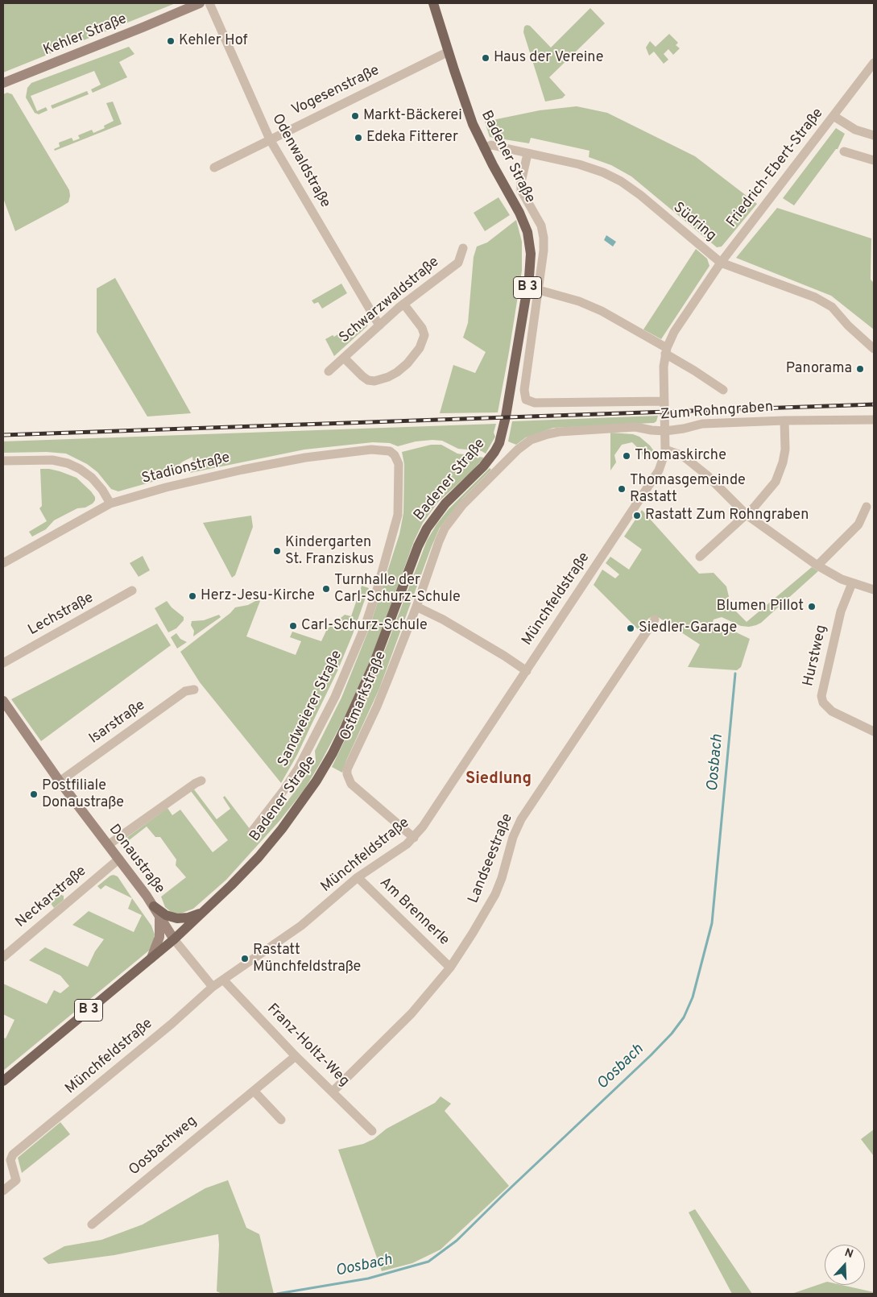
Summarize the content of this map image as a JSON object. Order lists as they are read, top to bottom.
{
  "streets": {
    "main road": ["Badener Straße", "B 3"],
    "street": [
      "Kehler Straße",
      "Vogesenstraße",
      "Odenwaldstraße",
      "Friedrich-Ebert-Straße",
      "Südring",
      "Schwarzwaldstraße",
      "Zum Rohngraben",
      "Stadionstraße",
      "Münchfeldstraße",
      "Lechstraße",
      "Hurstweg",
      "Ostmarkstraße",
      "Sandweierer Straße",
      "Isarstraße",
      "Landseestraße",
      "Donaustraße",
      "Neckarstraße",
      "Am Brennerle",
      "Franz-Holtz-Weg",
      "Oosbachweg"
    ]
  },
  "crossings": [
    ["Vogesenstraße", "Badener Straße"],
    ["Vogesenstraße", "Odenwaldstraße"],
    ["Badener Straße", "Südring"],
    ["Badener Straße", "Donaustraße"],
    ["Odenwaldstraße", "Schwarzwaldstraße"],
    ["Friedrich-Ebert-Straße", "Südring"],
    ["Friedrich-Ebert-Straße", "Zum Rohngraben"],
    ["Friedrich-Ebert-Straße", "Münchfeldstraße"],
    ["Zum Rohngraben", "Münchfeldstraße"],
    ["Zum Rohngraben", "Ostmarkstraße"],
    ["Stadionstraße", "Sandweierer Straße"],
    ["Münchfeldstraße", "Ostmarkstraße"],
    ["Münchfeldstraße", "Am Brennerle"],
    ["Münchfeldstraße", "Franz-Holtz-Weg"],
    ["Isarstraße", "Donaustraße"],
    ["Landseestraße", "Am Brennerle"],
    ["Landseestraße", "Franz-Holtz-Weg"],
    ["Donaustraße", "Neckarstraße"],
    ["Franz-Holtz-Weg", "Oosbachweg"]
  ],
  "districts": ["Siedlung"],
  "water": ["Oosbach"],
  "places": [
    "Kehler Hof",
    "Haus der Vereine",
    "Markt-Bäckerei",
    "Edeka Fitterer",
    "Panorama",
    "Thomaskirche",
    "Thomasgemeinde Rastatt",
    "Rastatt Zum Rohngraben",
    "Kindergarten St. Franziskus",
    "Turnhalle der Carl-Schurz-Schule",
    "Herz-Jesu-Kirche",
    "Blumen Pillot",
    "Carl-Schurz-Schule",
    "Siedler-Garage",
    "Postfiliale Donaustraße",
    "Rastatt Münchfeldstraße"
  ],
  "north": "top"
}
